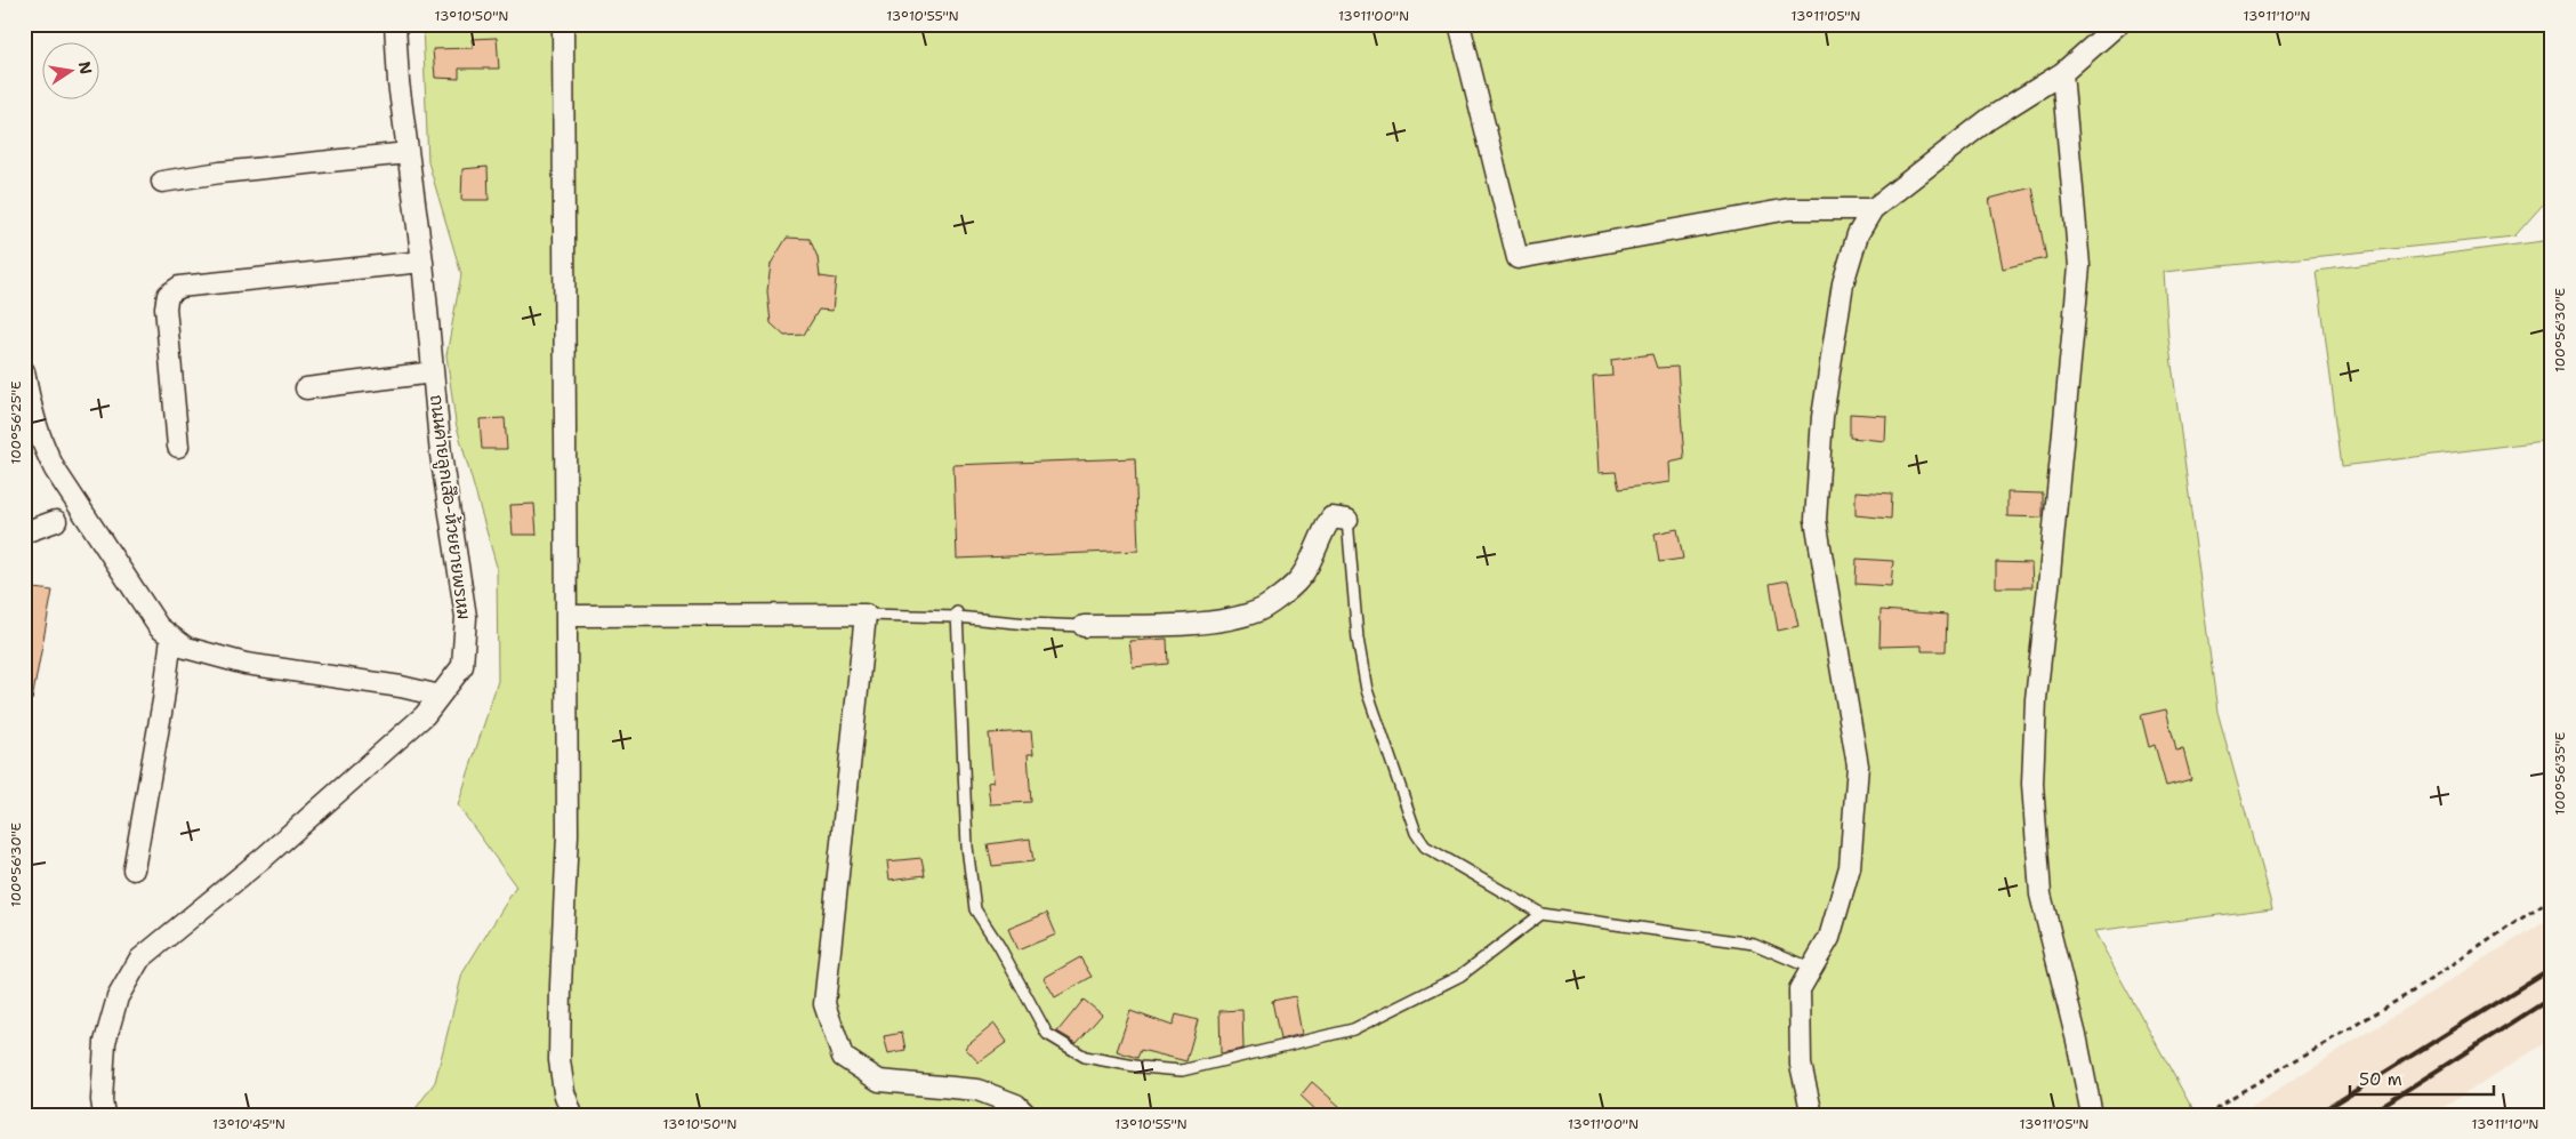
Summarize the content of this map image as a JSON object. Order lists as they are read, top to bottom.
{
  "streets": {
    "street": ["ถนนค่ายลูกเสึอ-ห้วยยายพรหม"]
  },
  "scale_bar": "50 m",
  "north": "right",
  "coordinates": [
    "13°10'50\"N",
    "13°10'55\"N",
    "13°11'00\"N",
    "13°11'05\"N",
    "13°11'10\"N",
    "100°56'30\"E",
    "100°56'25\"E",
    "100°56'35\"E",
    "13°10'45\"N"
  ]
}
